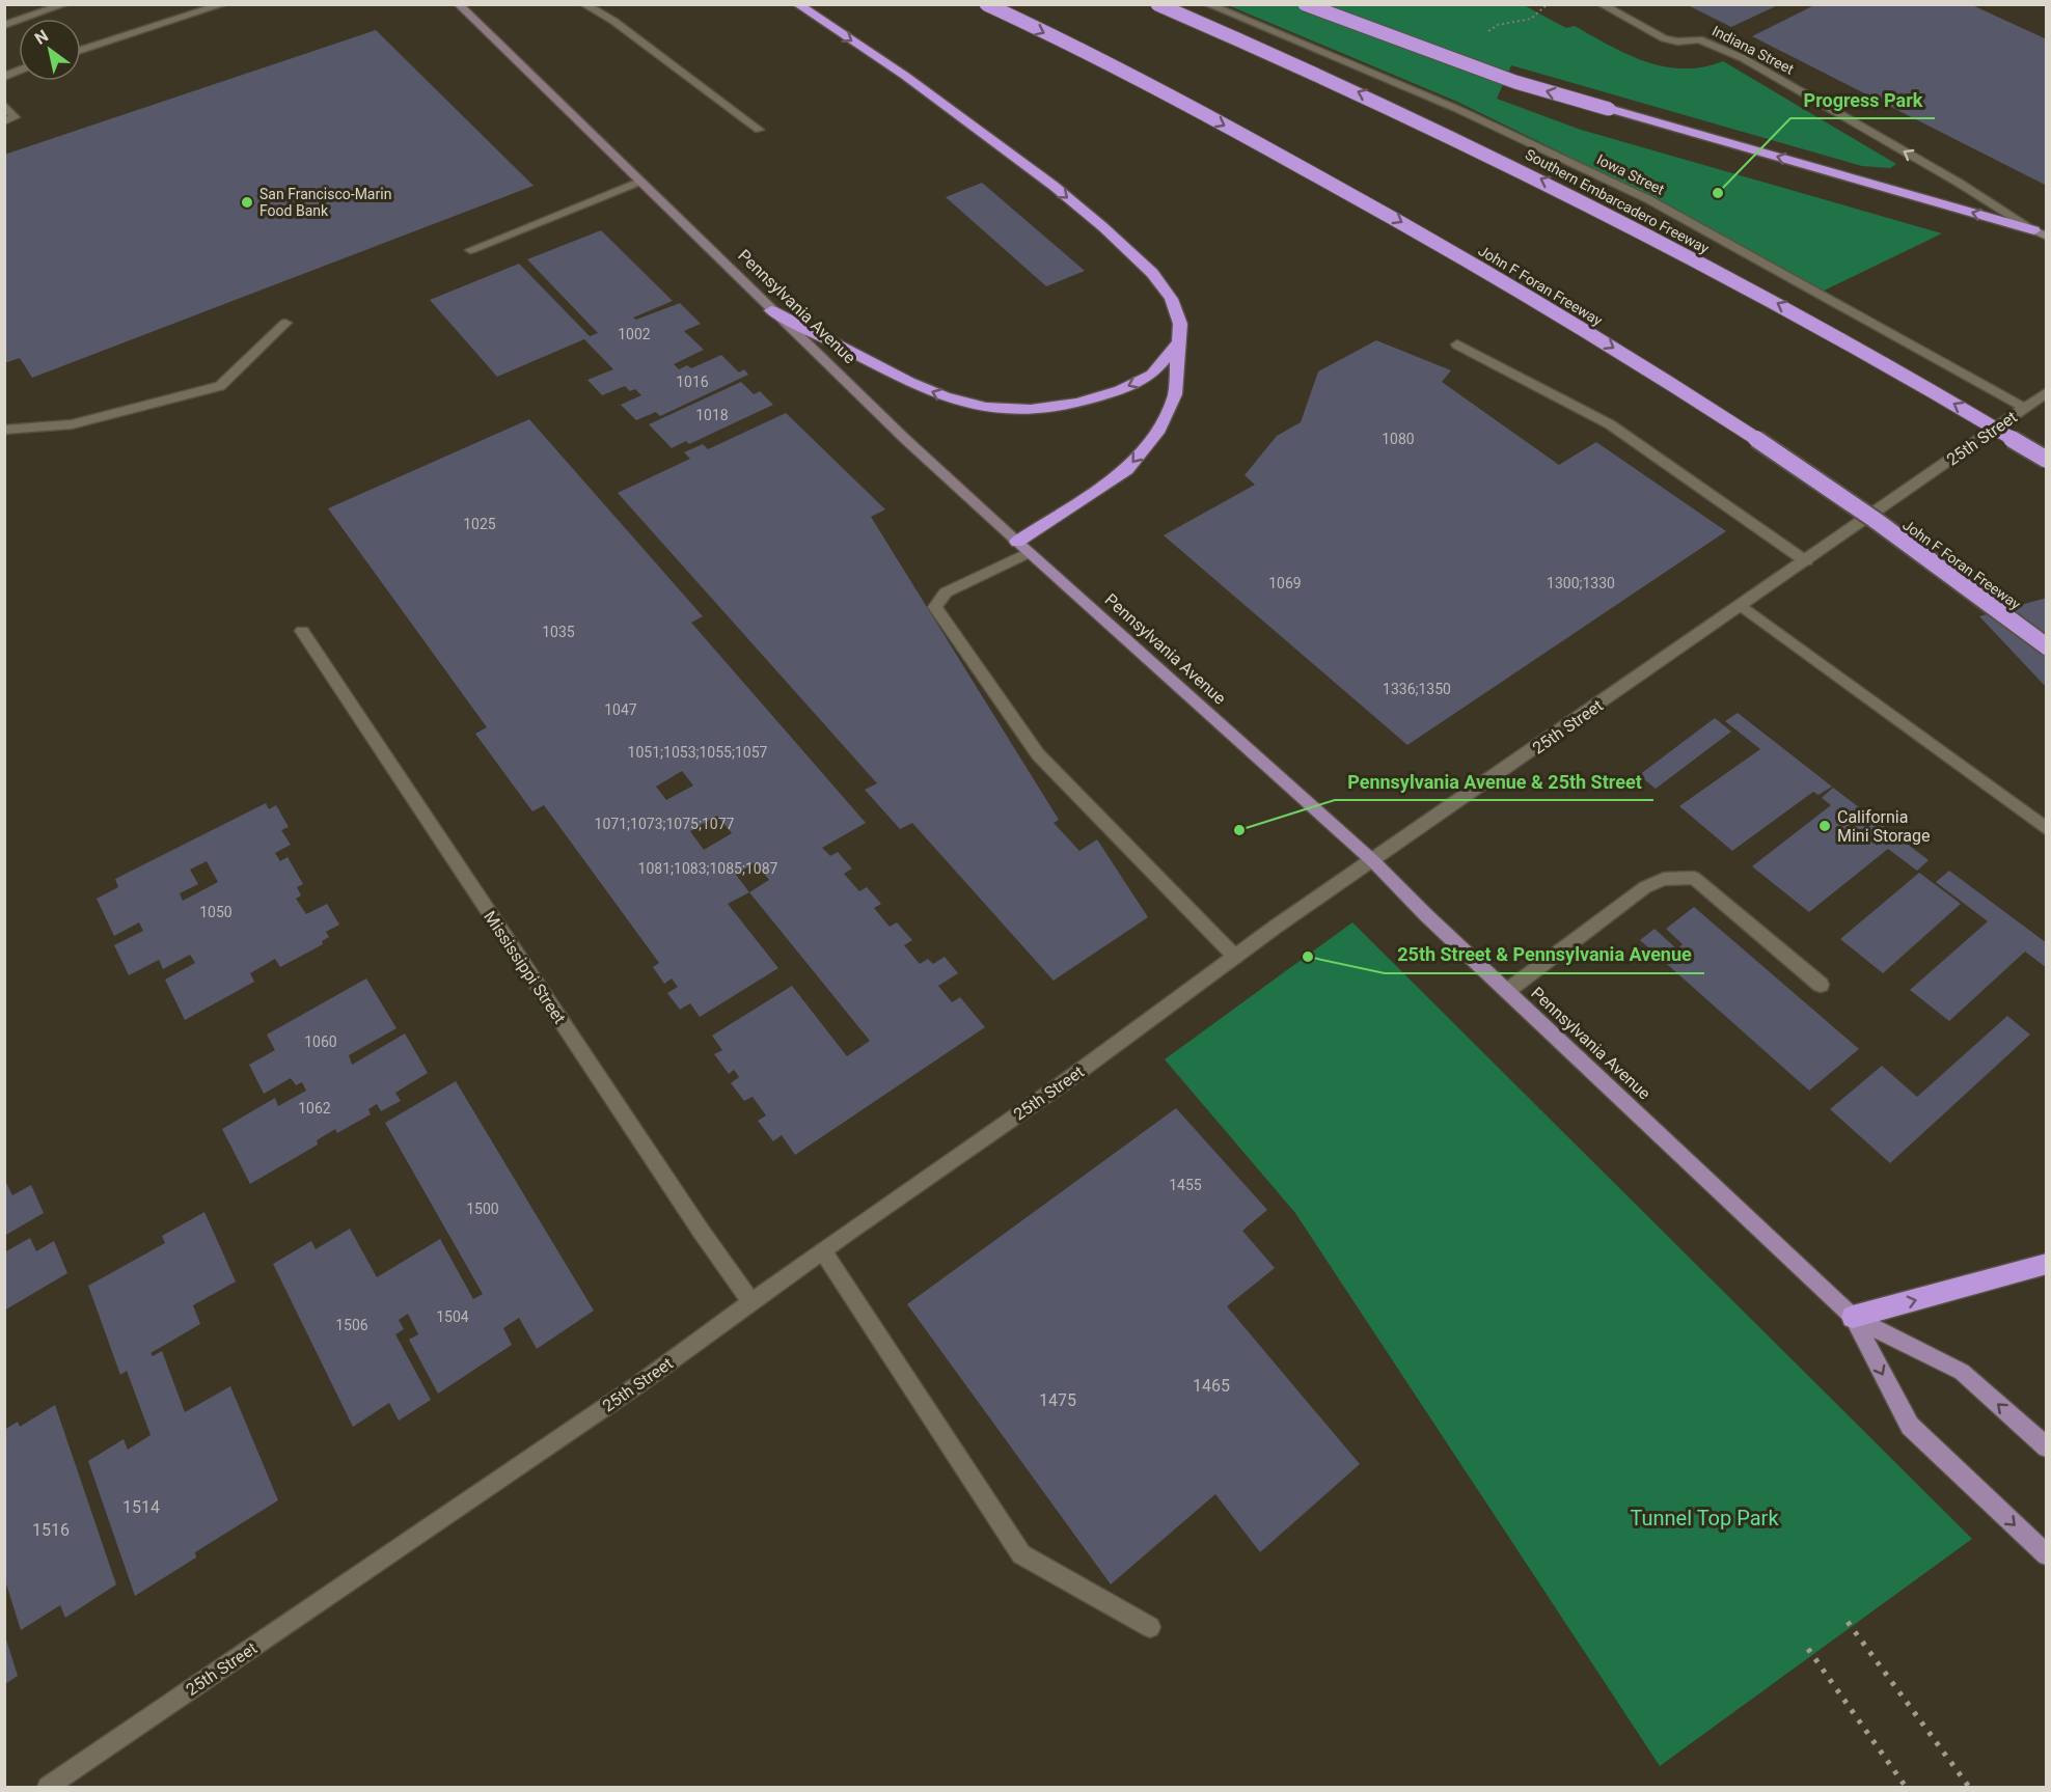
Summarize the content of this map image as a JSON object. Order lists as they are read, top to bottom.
{
  "streets": {
    "highway": ["Southern Embarcadero Freeway", "John F Foran Freeway"],
    "main road": ["Pennsylvania Avenue"],
    "street": [
      "Indiana Street",
      "Iowa Street",
      "25th Street",
      "Mississippi Street"
    ]
  },
  "crossings": [
    ["Iowa Street", "25th Street"],
    ["Pennsylvania Avenue", "25th Street"],
    ["25th Street", "Mississippi Street"]
  ],
  "one_way": ["Indiana Street"],
  "parks": ["Tunnel Top Park"],
  "places": [
    "Progress Park",
    "San Francisco-Marin Food Bank",
    "California Mini Storage",
    "Pennsylvania Avenue & 25th Street",
    "25th Street & Pennsylvania Avenue"
  ],
  "house_numbers": [
    "1002",
    "1016",
    "1018",
    "1080",
    "1025",
    "1069",
    "1300;1330",
    "1035",
    "1336;1350",
    "1047",
    "1051;1053;1055;1057",
    "1071;1073;1075;1077",
    "1081;1083;1085;1087",
    "1050",
    "1060",
    "1062",
    "1455",
    "1500",
    "1504",
    "1506",
    "1465",
    "1475",
    "1514",
    "1516"
  ],
  "north": "top left"
}
